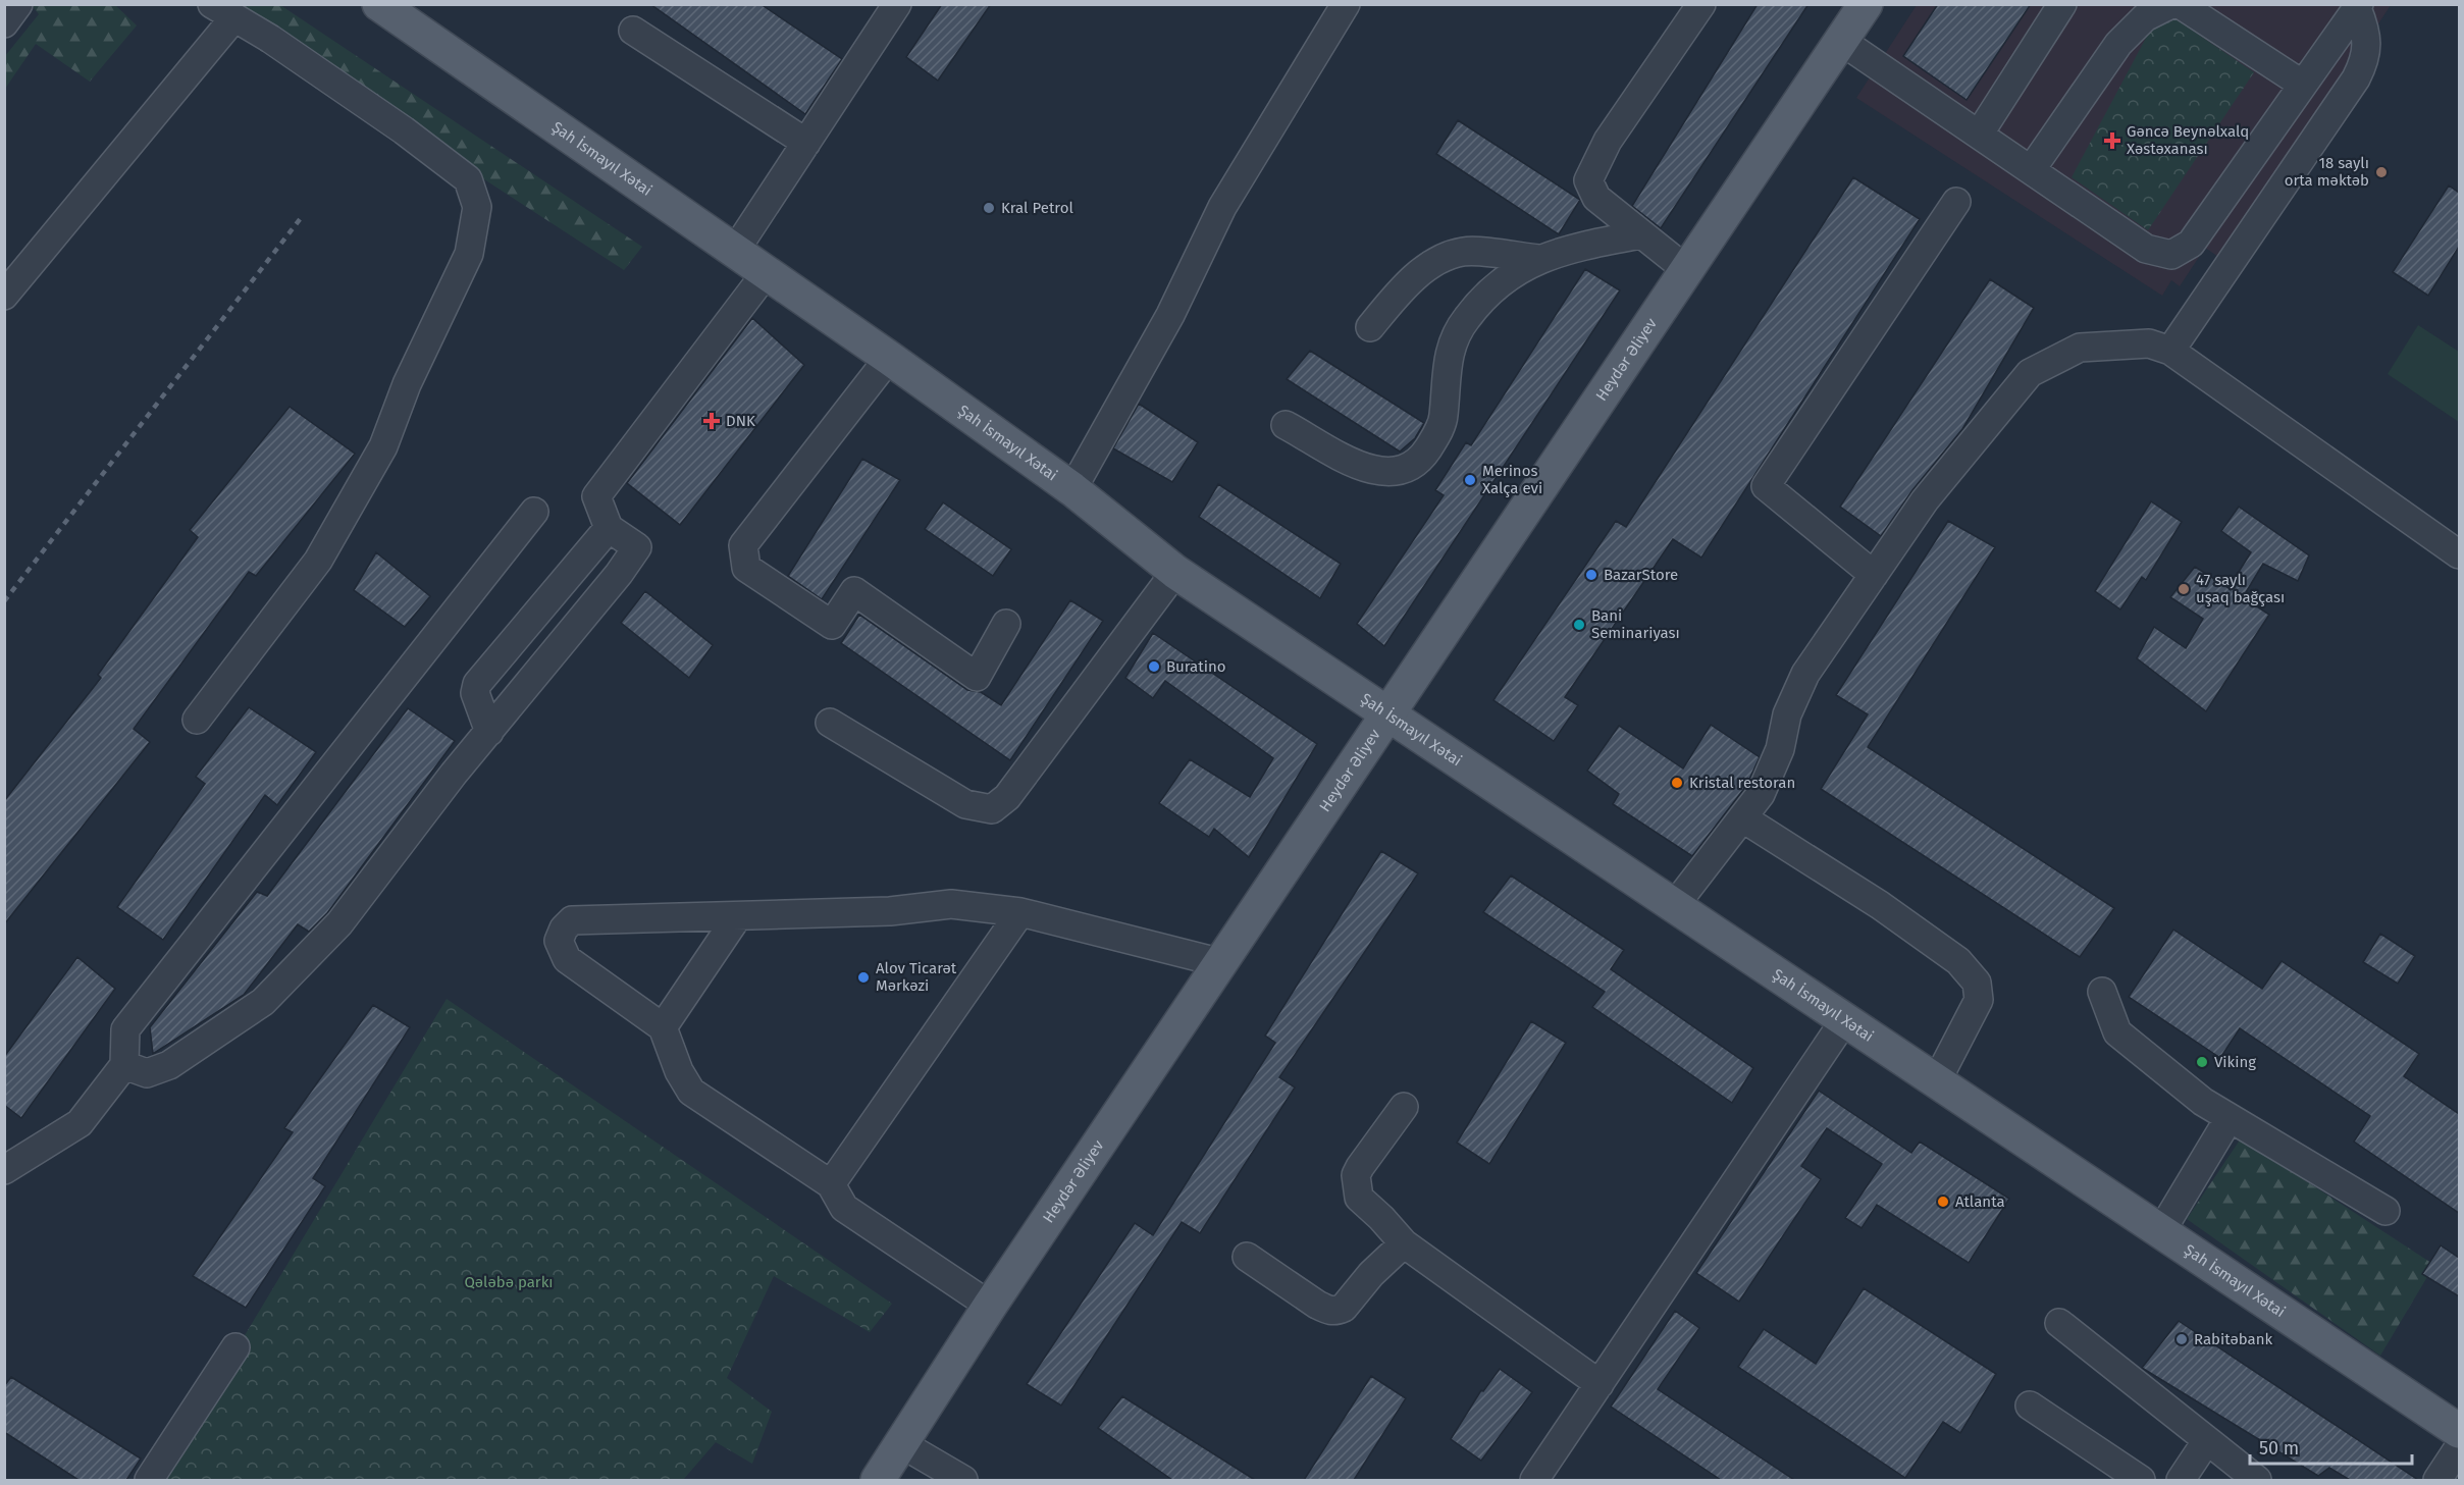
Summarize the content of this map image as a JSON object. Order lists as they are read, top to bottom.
{
  "streets": {
    "main road": ["Şah İsmayıl Xətai", "Heydər Əliyev"]
  },
  "crossings": [
    ["Şah İsmayıl Xətai", "Heydər Əliyev"]
  ],
  "parks": ["Qələbə parkı"],
  "places": {
    "health": ["Gəncə Beynəlxalq Xəstəxanası", "DNK"],
    "other": [
      "18 saylı orta məktəb",
      "Kral Petrol",
      "Merinos Xalça evi",
      "BazarStore",
      "47 saylı uşaq bağçası",
      "Bani Seminariyası",
      "Buratino",
      "Kristal restoran",
      "Alov Ticarət Mərkəzi",
      "Viking",
      "Atlanta",
      "Rabitəbank"
    ]
  },
  "scale_bar": "50 m"
}
